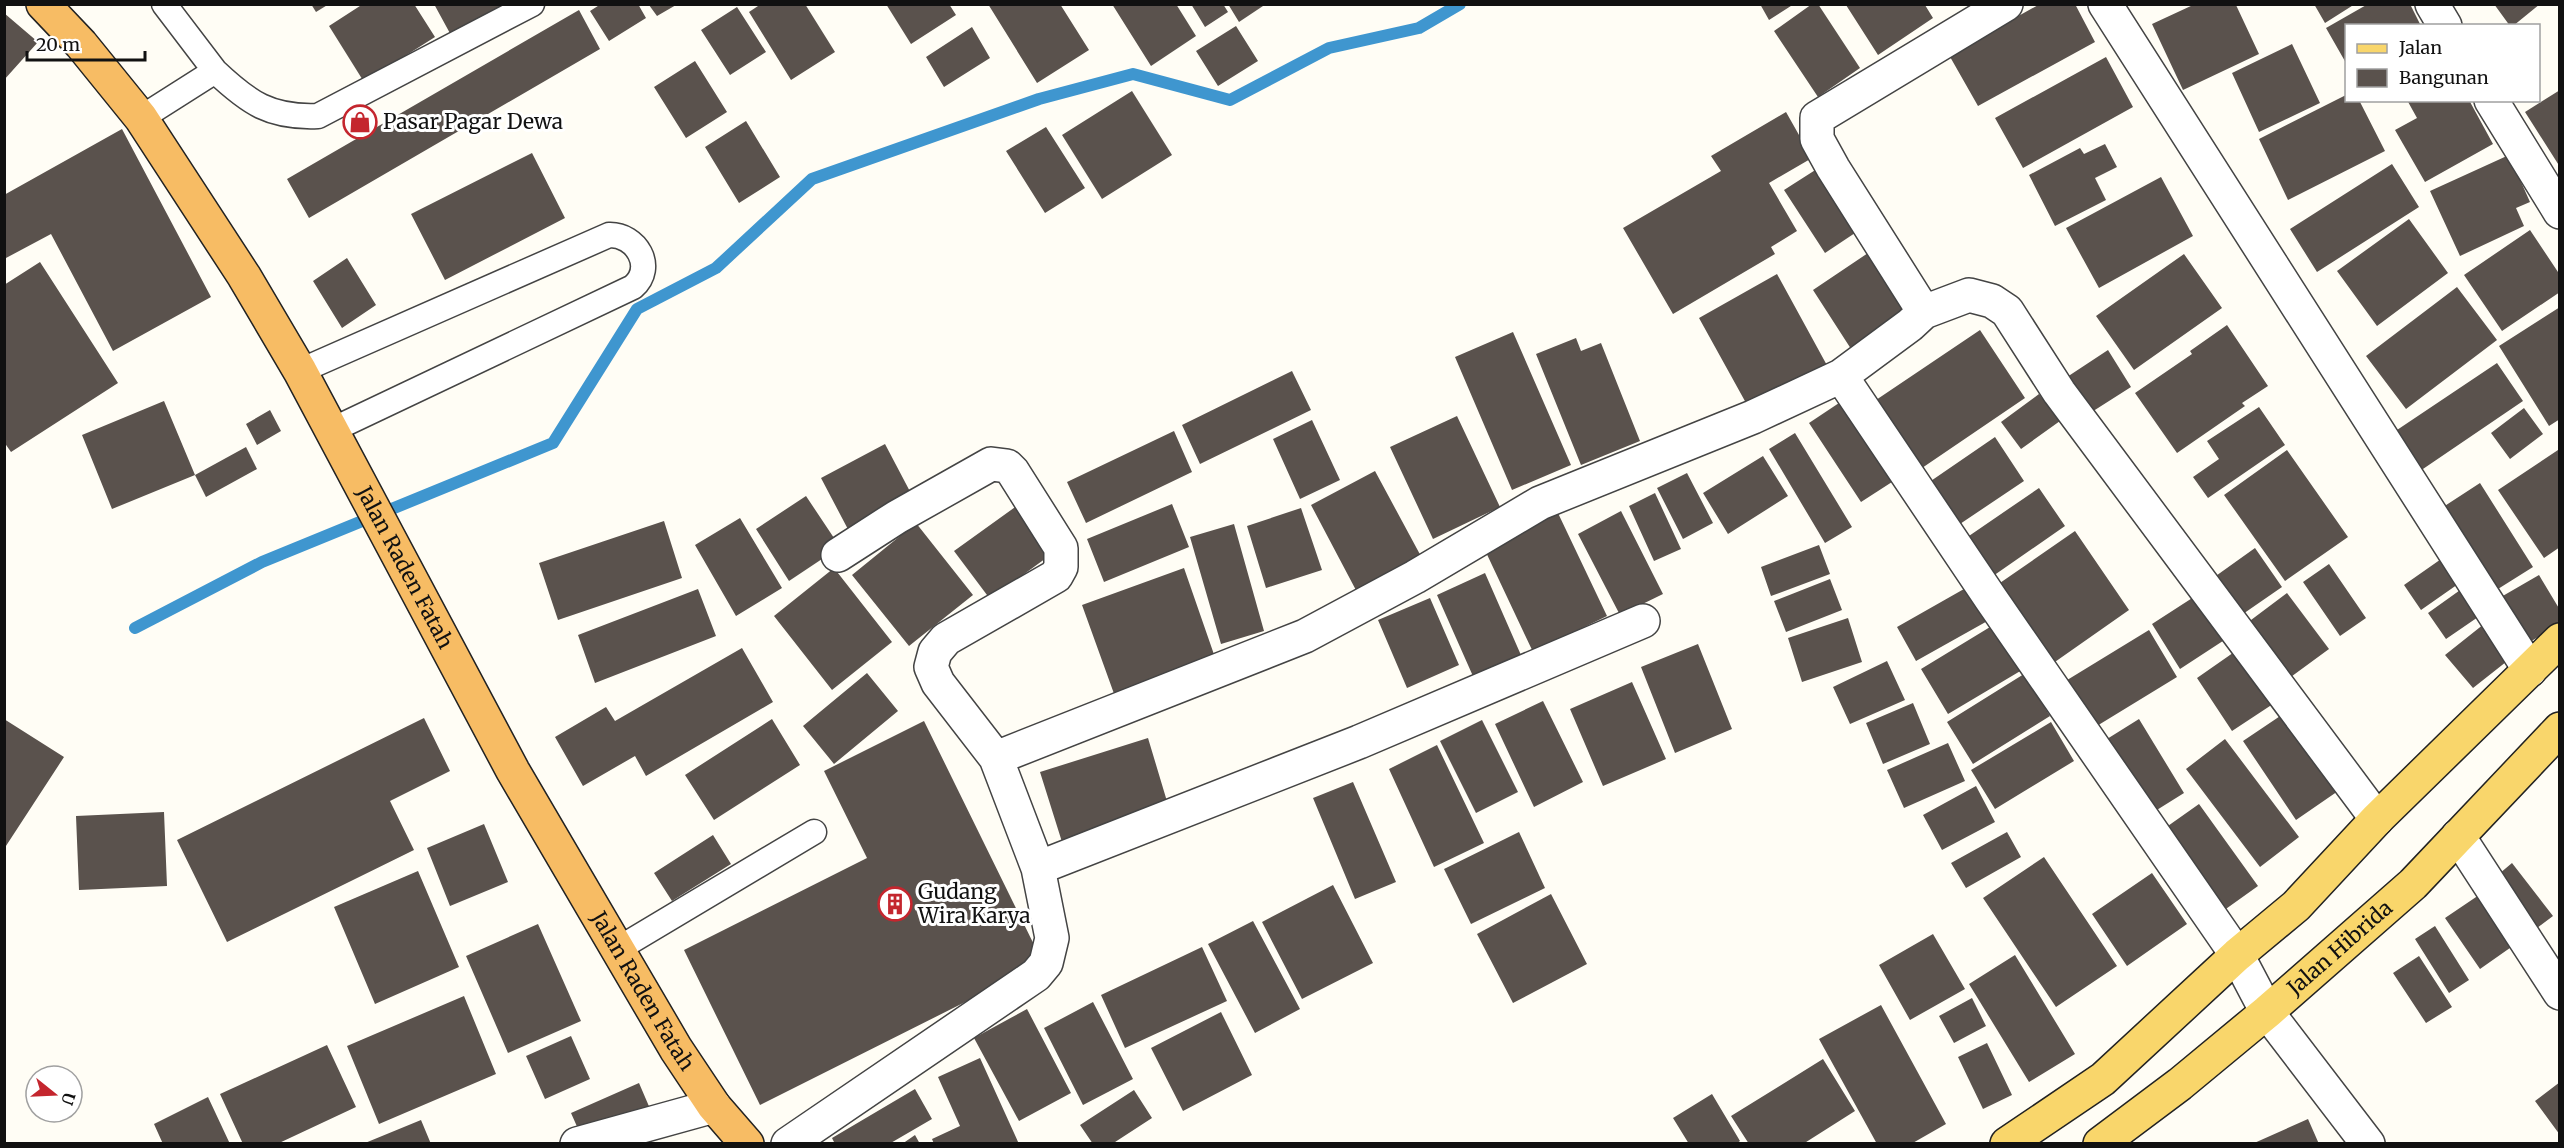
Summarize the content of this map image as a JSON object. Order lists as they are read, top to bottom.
{
  "streets": {
    "highway": ["Jalan Raden Fatah"],
    "main road": ["Jalan Hibrida"]
  },
  "places": {
    "shop": ["Pasar Pagar Dewa"],
    "building": ["Gudang Wira Karya"]
  },
  "legend": ["Jalan", "Bangunan"],
  "scale_bar": "20 m",
  "north": "right"
}
